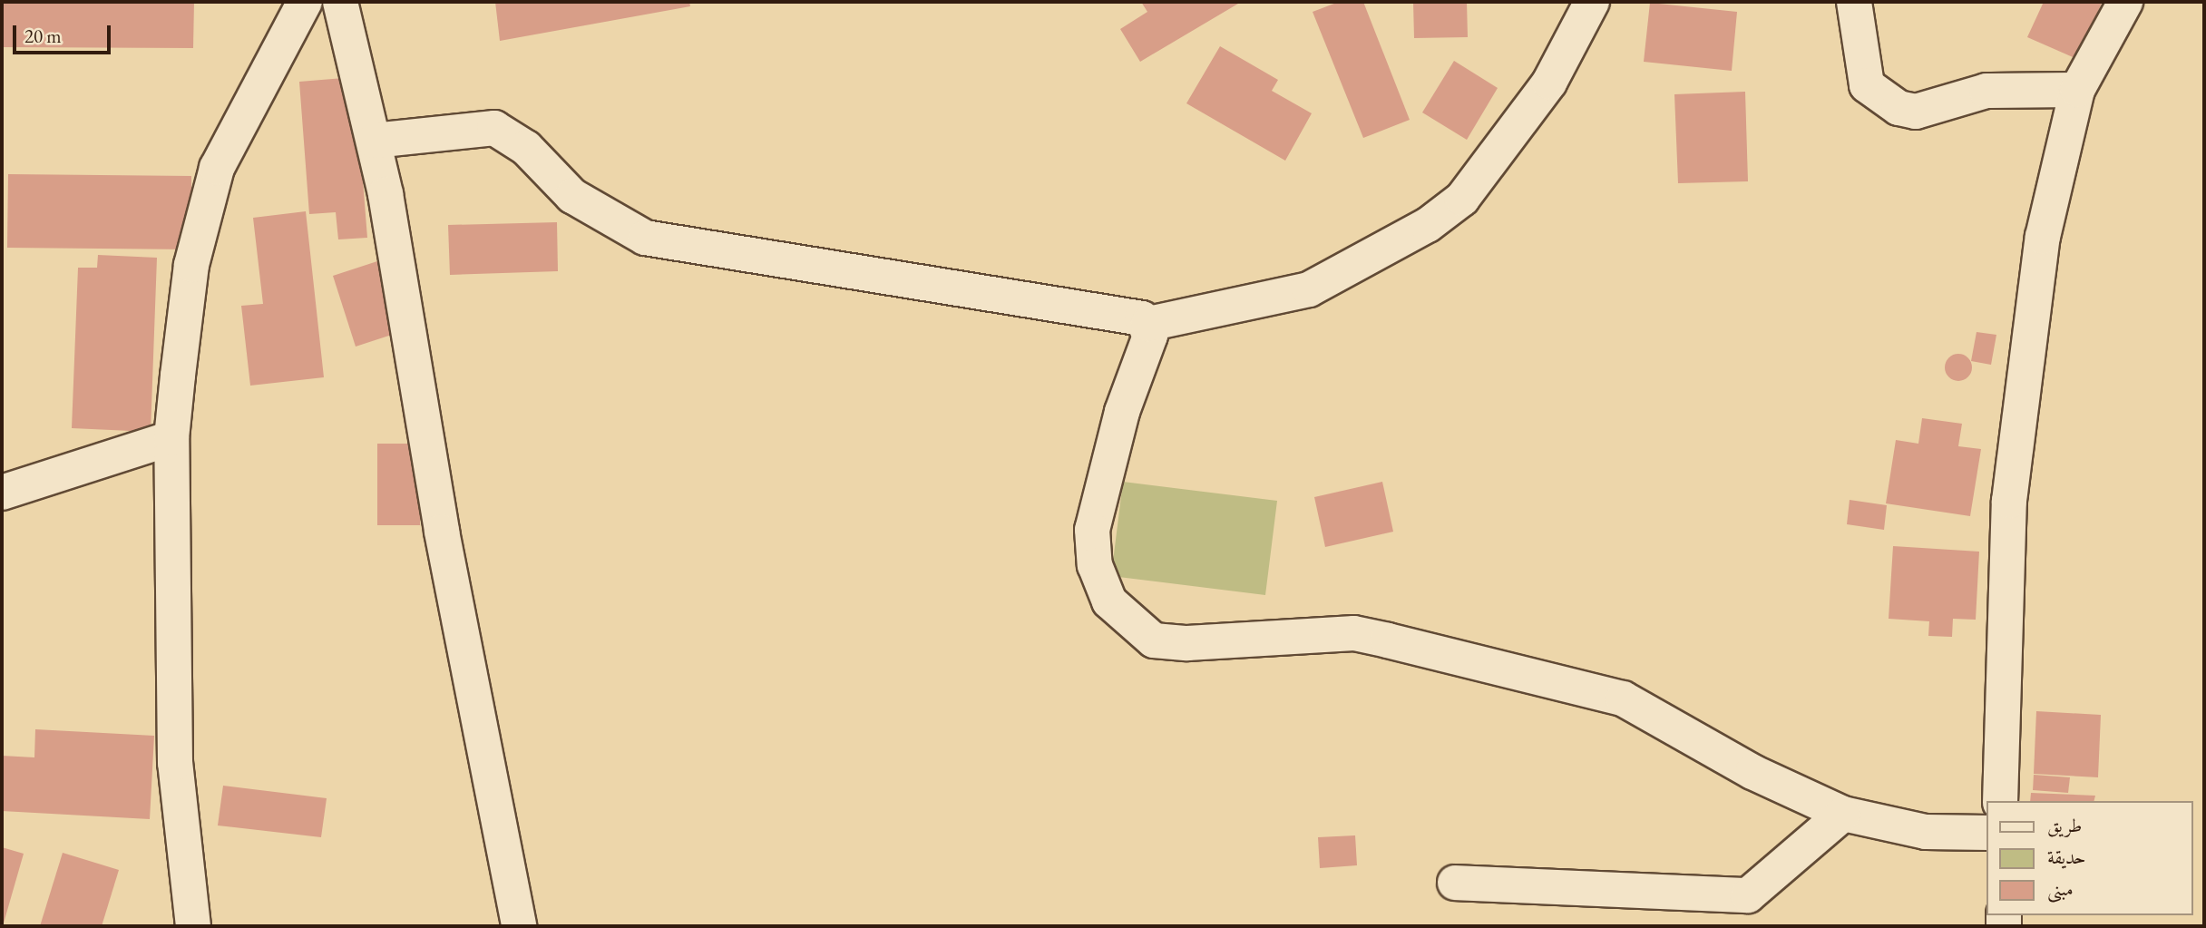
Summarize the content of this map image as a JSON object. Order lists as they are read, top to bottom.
{
  "legend": ["طريق", "حديقة", "مبنى"],
  "scale_bar": "20 m"
}
